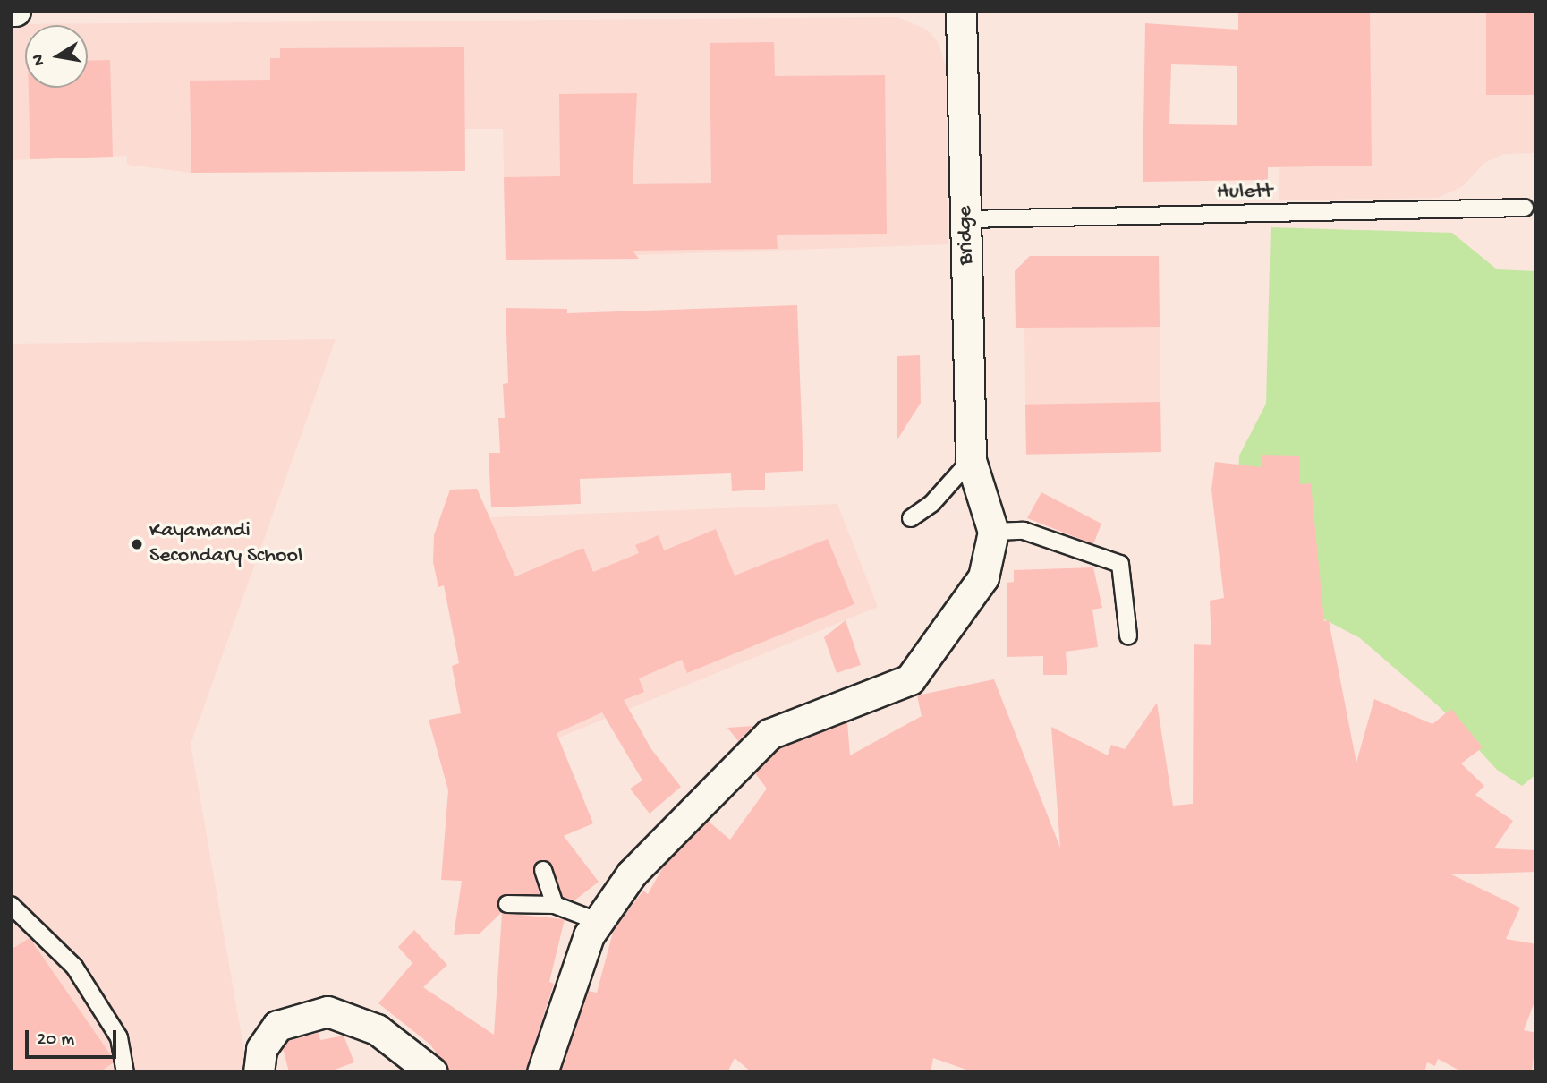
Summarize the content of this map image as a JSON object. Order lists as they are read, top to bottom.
{
  "streets": {
    "street": ["Bridge"],
    "lane": ["Hulett"]
  },
  "crossings": [
    ["Hulett", "Bridge"]
  ],
  "places": ["Kayamandi Secondary School"],
  "scale_bar": "20 m",
  "north": "left"
}
